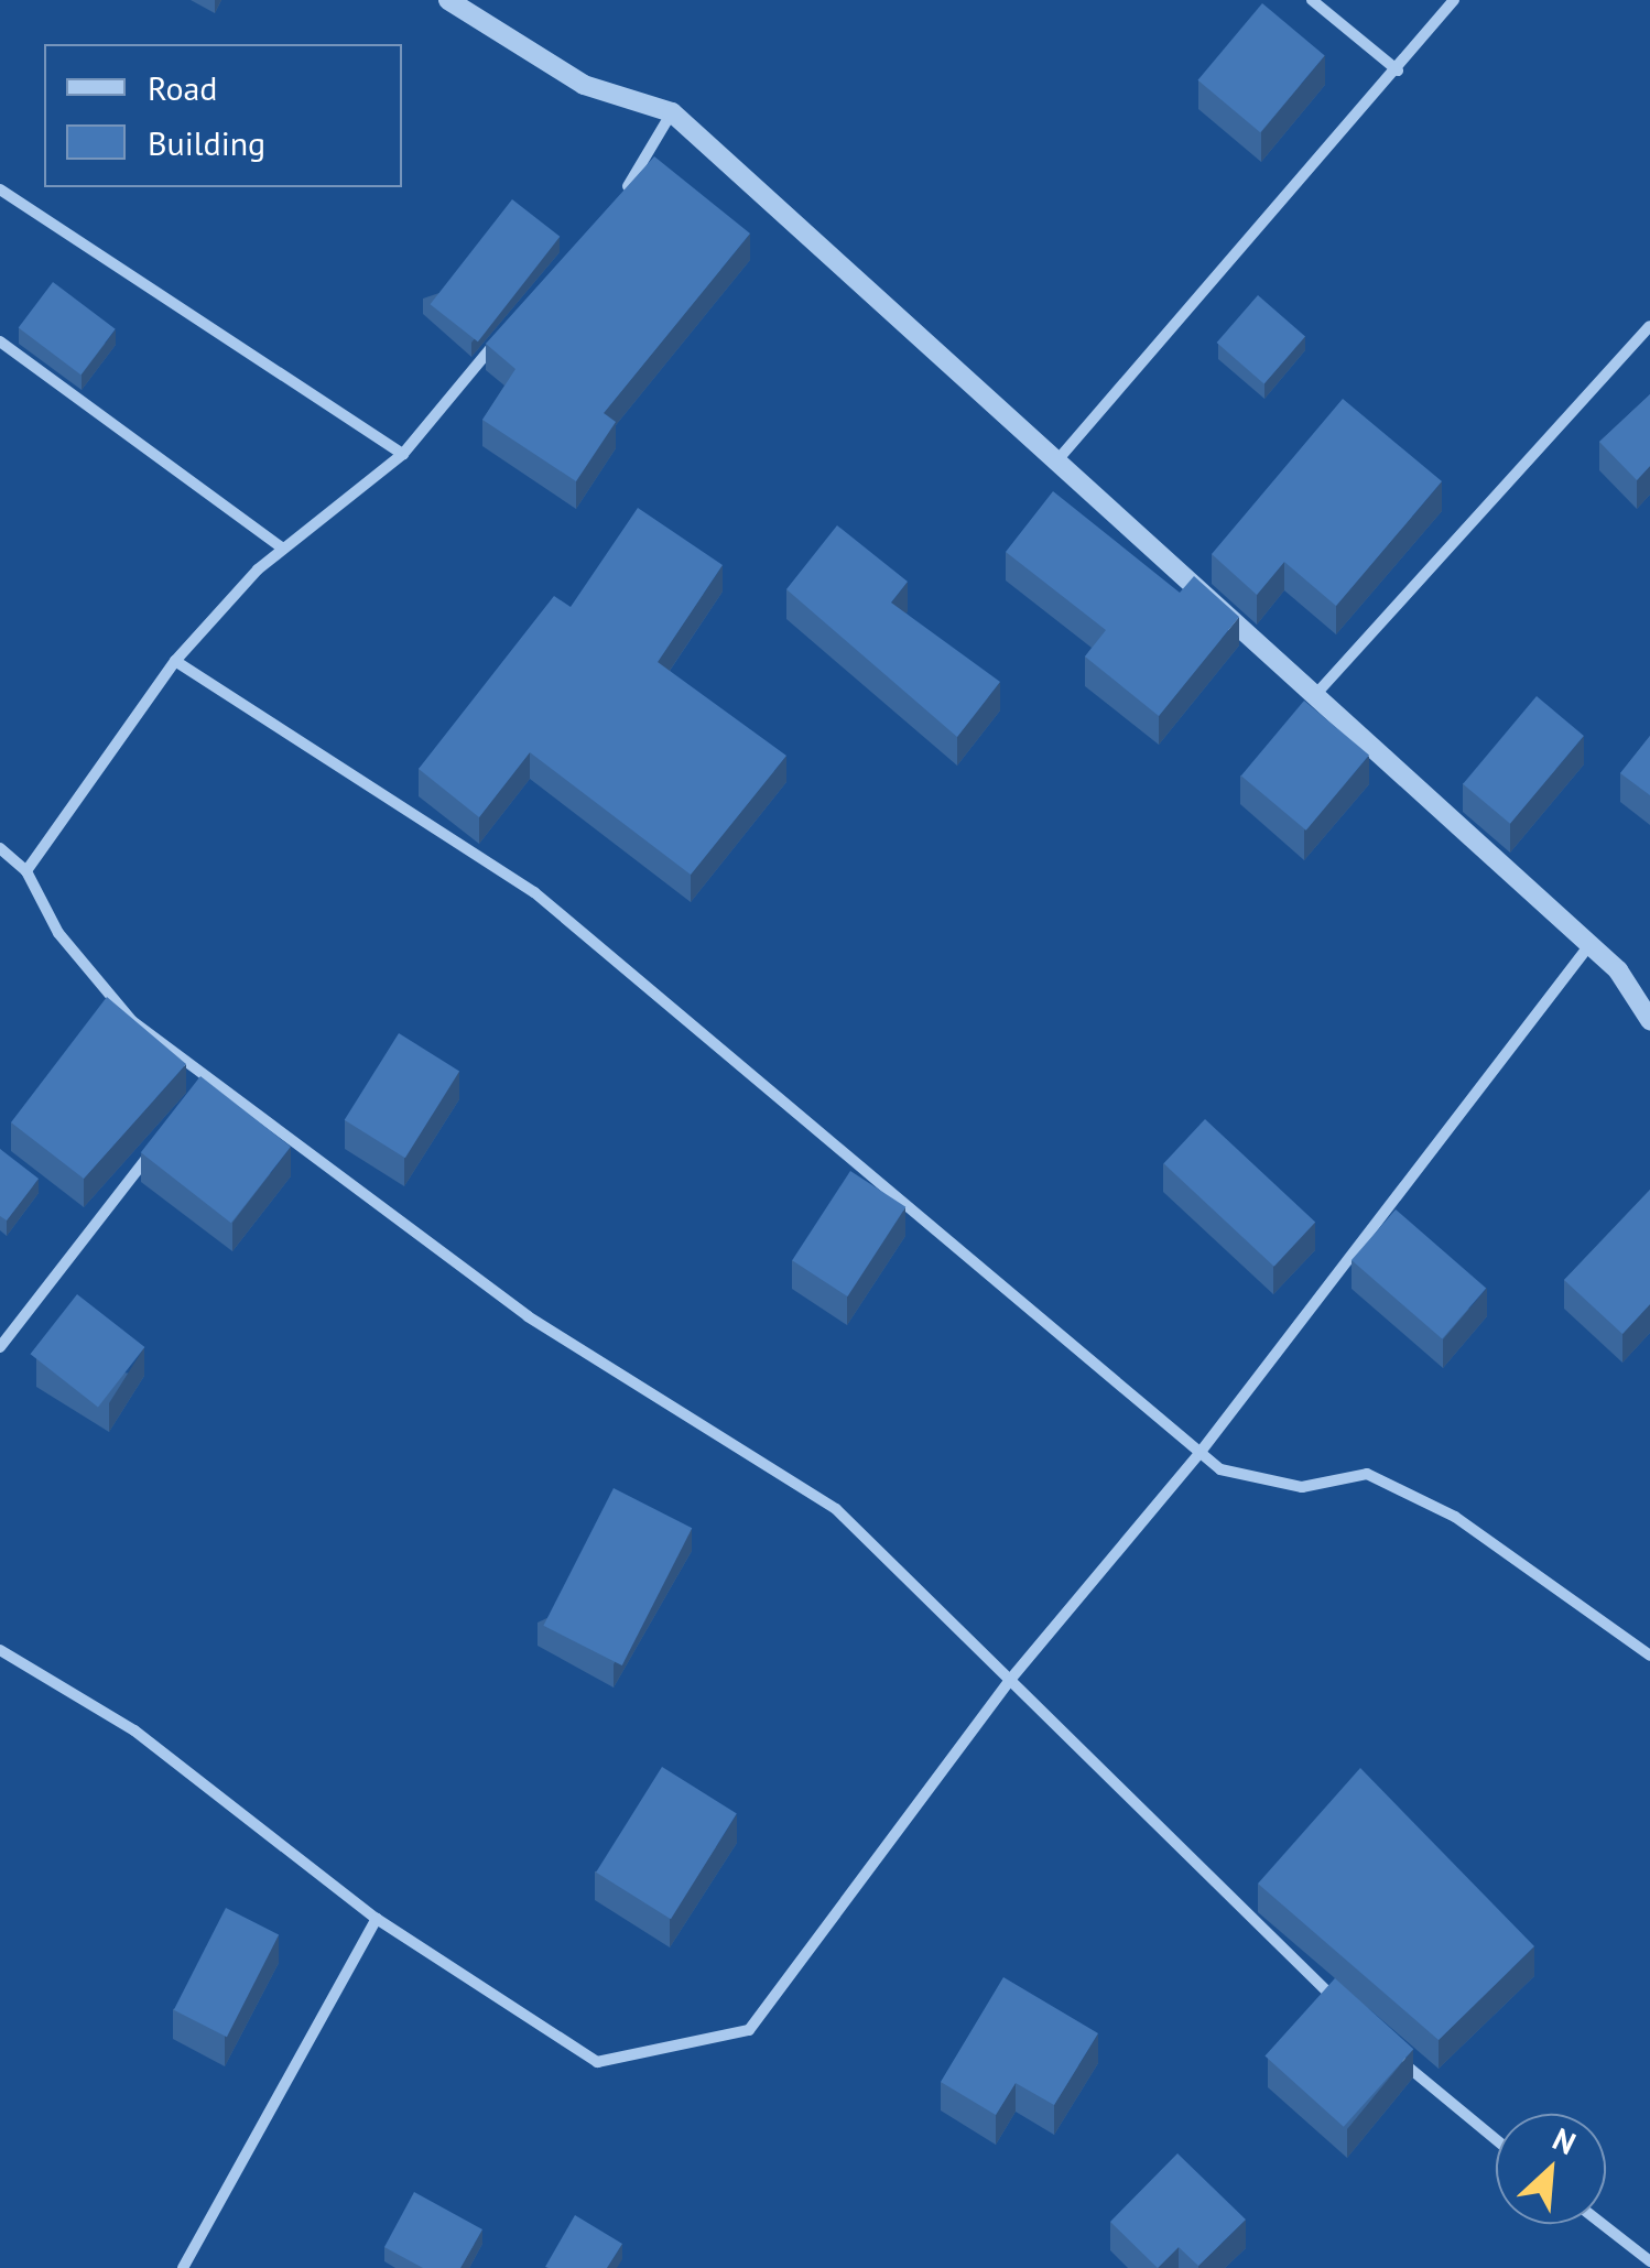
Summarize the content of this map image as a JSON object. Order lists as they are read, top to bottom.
{
  "legend": ["Road", "Building"],
  "north": "top right"
}
